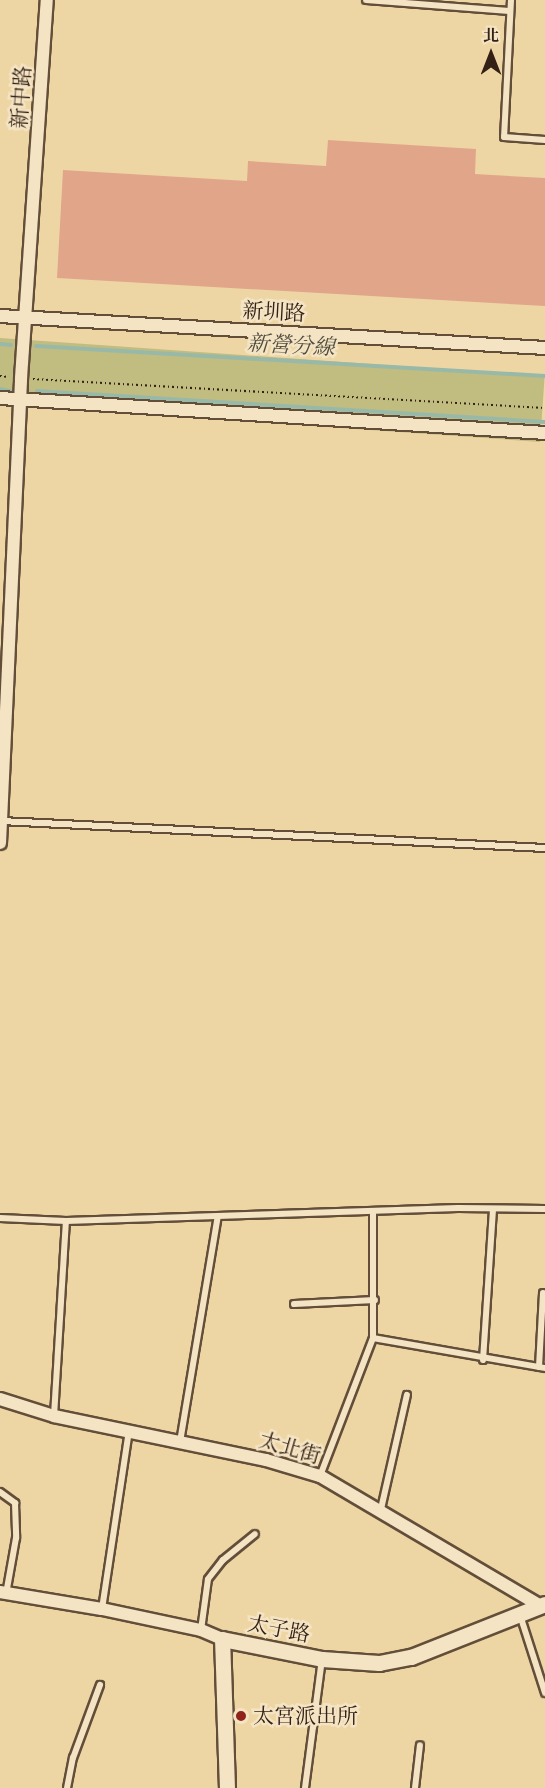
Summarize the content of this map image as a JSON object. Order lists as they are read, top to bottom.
{
  "streets": {
    "street": [
      "新中路",
      "新圳路",
      "太北街",
      "太子路"
    ]
  },
  "crossings": [
    ["新中路", "新圳路"],
    ["太北街", "太子路"]
  ],
  "water": ["新營分線"],
  "places": ["太宮派出所"],
  "north": "top"
}
